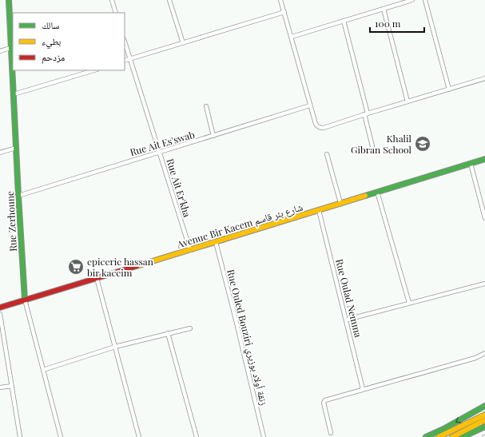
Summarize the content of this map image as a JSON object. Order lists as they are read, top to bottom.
{
  "streets": {
    "main road": ["Rue Zerhoune", "Avenue Bir Kacem شارع بئر قاسم"],
    "street": [
      "Rue Ait Es'swab",
      "Rue Ait Er'kha",
      "Rue Oulad Nemma",
      "Rue Ouled Bouziri زنقة أولاد بوزيري"
    ]
  },
  "crossings": [
    ["Rue Ait Es'swab", "Rue Ait Er'kha"],
    ["Rue Ait Es'swab", "Rue Zerhoune"],
    ["Rue Ait Er'kha", "Avenue Bir Kacem شارع بئر قاسم"],
    ["Rue Zerhoune", "Avenue Bir Kacem شارع بئر قاسم"],
    ["Avenue Bir Kacem شارع بئر قاسم", "Rue Oulad Nemma"],
    ["Avenue Bir Kacem شارع بئر قاسم", "Rue Ouled Bouziri زنقة أولاد بوزيري"]
  ],
  "places": {
    "school or university": ["Khalil Gibran School"],
    "supermarket": ["epicerie hassan bir kaceim"]
  },
  "legend": ["سالك", "بطيء", "مزدحم"],
  "scale_bar": "100 m"
}
